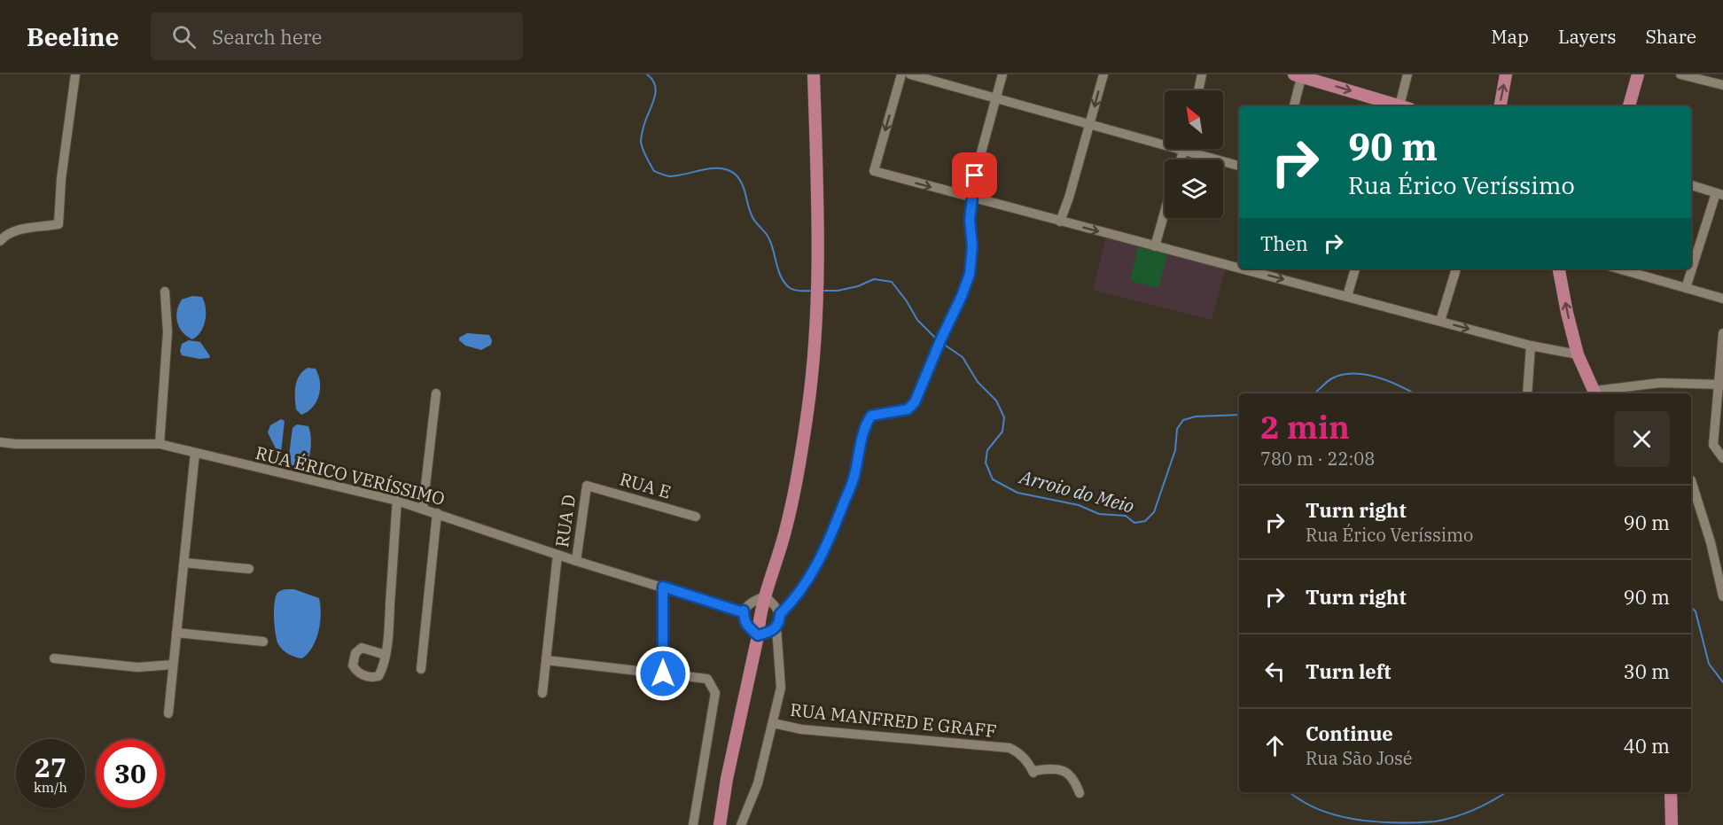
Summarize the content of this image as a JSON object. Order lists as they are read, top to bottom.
{
  "streets": {
    "street": [
      "RUA ÉRICO VERÍSSIMO",
      "RUA E",
      "RUA D",
      "RUA MANFRED E GRAFF"
    ]
  },
  "crossings": [
    ["RUA ÉRICO VERÍSSIMO", "RUA D"],
    ["RUA E", "RUA D"]
  ],
  "water": ["Arroio do Meio"],
  "north": "top left",
  "page": {
    "header": "Beeline",
    "search": "Search here",
    "nav": ["Map", "Layers", "Share"],
    "turn": ["90 m", "Rua Érico Veríssimo"],
    "then": "Then",
    "heading": ["2 min", "780 m · 22:08"],
    "list": [
      {
        "name": "Turn right",
        "note": "Rua Érico Veríssimo",
        "value": "90 m"
      },
      {
        "name": "Turn right",
        "value": "90 m"
      },
      {
        "name": "Turn left",
        "value": "30 m"
      },
      {
        "name": "Continue",
        "note": "Rua São José",
        "value": "40 m"
      }
    ],
    "speed": "27 km/h",
    "limit": "30"
  }
}
